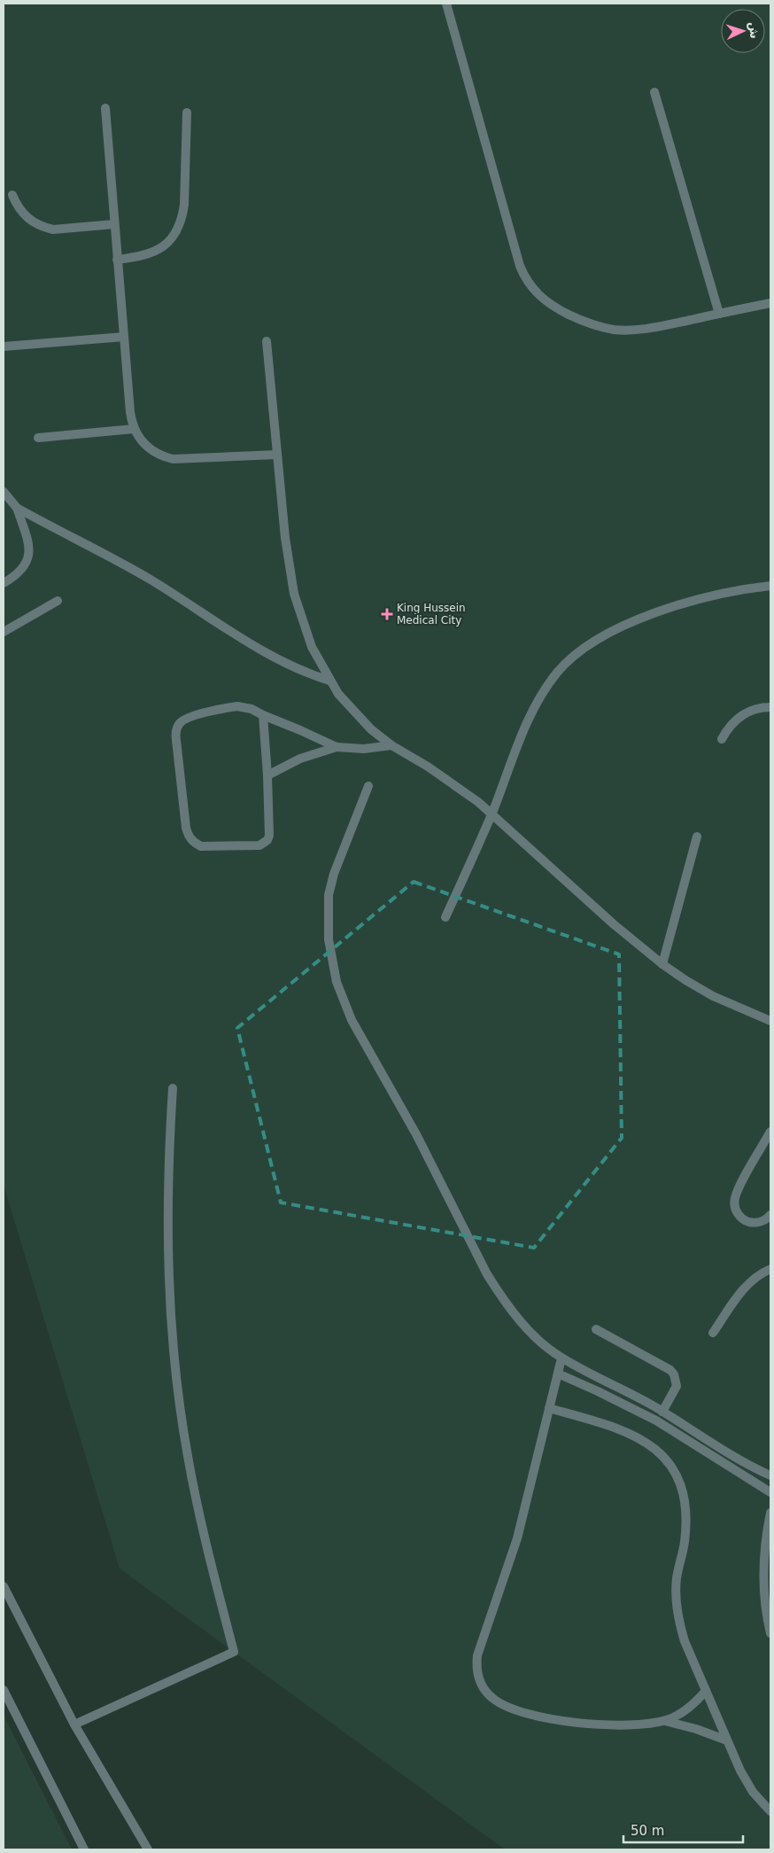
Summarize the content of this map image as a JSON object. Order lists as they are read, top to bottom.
{
  "places": {
    "health": ["King Hussein Medical City"]
  },
  "scale_bar": "50 m",
  "north": "right"
}
